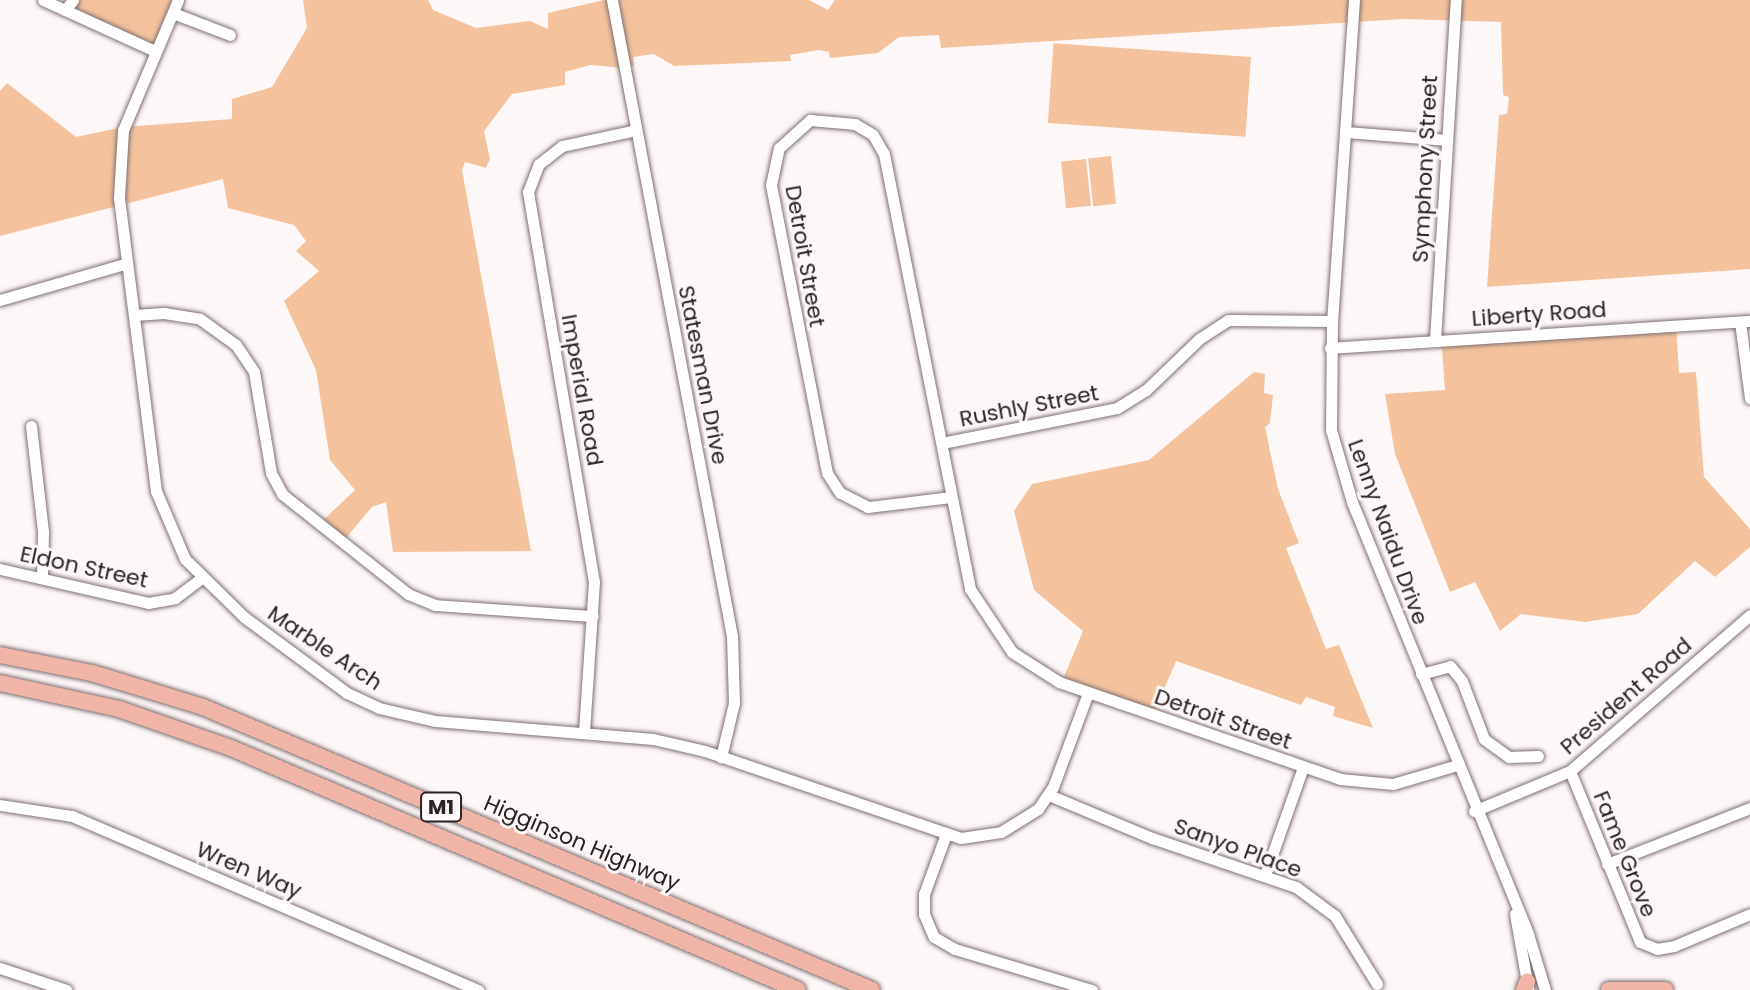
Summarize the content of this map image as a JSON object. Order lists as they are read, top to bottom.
{
  "streets": {
    "highway": ["M1", "Higginson Highway"],
    "street": [
      "Symphony Street",
      "Detroit Street",
      "Liberty Road",
      "Statesman Drive",
      "Imperial Road",
      "Rushly Street",
      "Lenny Naidu Drive",
      "Eldon Street",
      "Marble Arch",
      "President Road",
      "Sanyo Place",
      "Fame Grove",
      "Wren Way"
    ]
  },
  "crossings": [
    ["Symphony Street", "Liberty Road"],
    ["Detroit Street", "Rushly Street"],
    ["Detroit Street", "Lenny Naidu Drive"],
    ["Detroit Street", "Marble Arch"],
    ["Liberty Road", "Lenny Naidu Drive"],
    ["Statesman Drive", "Imperial Road"],
    ["Statesman Drive", "Marble Arch"],
    ["Imperial Road", "Marble Arch"],
    ["Rushly Street", "Lenny Naidu Drive"],
    ["Lenny Naidu Drive", "President Road"],
    ["Eldon Street", "Marble Arch"],
    ["Marble Arch", "Sanyo Place"],
    ["President Road", "Fame Grove"]
  ]
}
